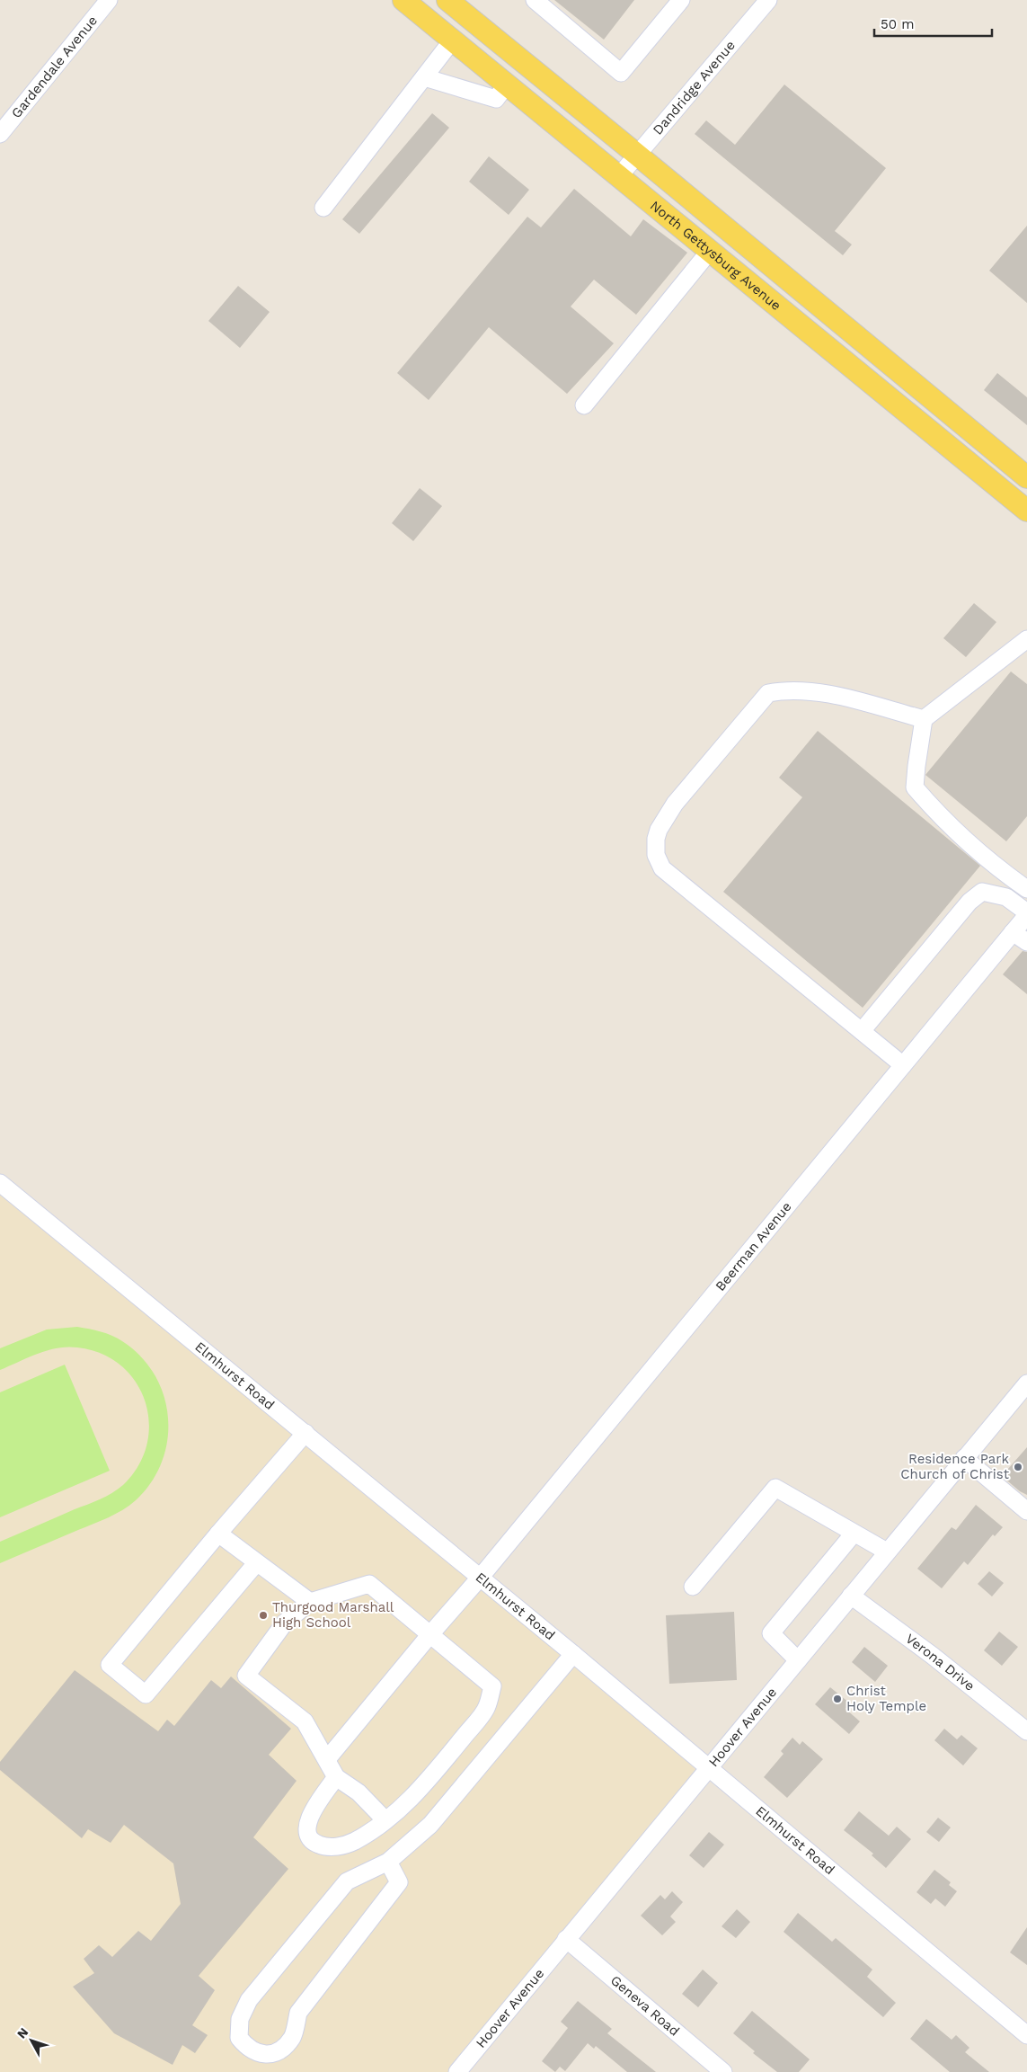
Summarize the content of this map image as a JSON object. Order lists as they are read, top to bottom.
{
  "streets": {
    "main road": ["North Gettysburg Avenue"],
    "street": [
      "Gardendale Avenue",
      "Dandridge Avenue",
      "Beerman Avenue",
      "Elmhurst Road",
      "Verona Drive",
      "Hoover Avenue",
      "Geneva Road"
    ]
  },
  "crossings": [
    ["Dandridge Avenue", "North Gettysburg Avenue"],
    ["Beerman Avenue", "Elmhurst Road"],
    ["Elmhurst Road", "Hoover Avenue"],
    ["Verona Drive", "Hoover Avenue"],
    ["Hoover Avenue", "Geneva Road"]
  ],
  "places": ["Residence Park Church of Christ", "Thurgood Marshall High School", "Christ Holy Temple"],
  "scale_bar": "50 m",
  "north": "top left"
}
